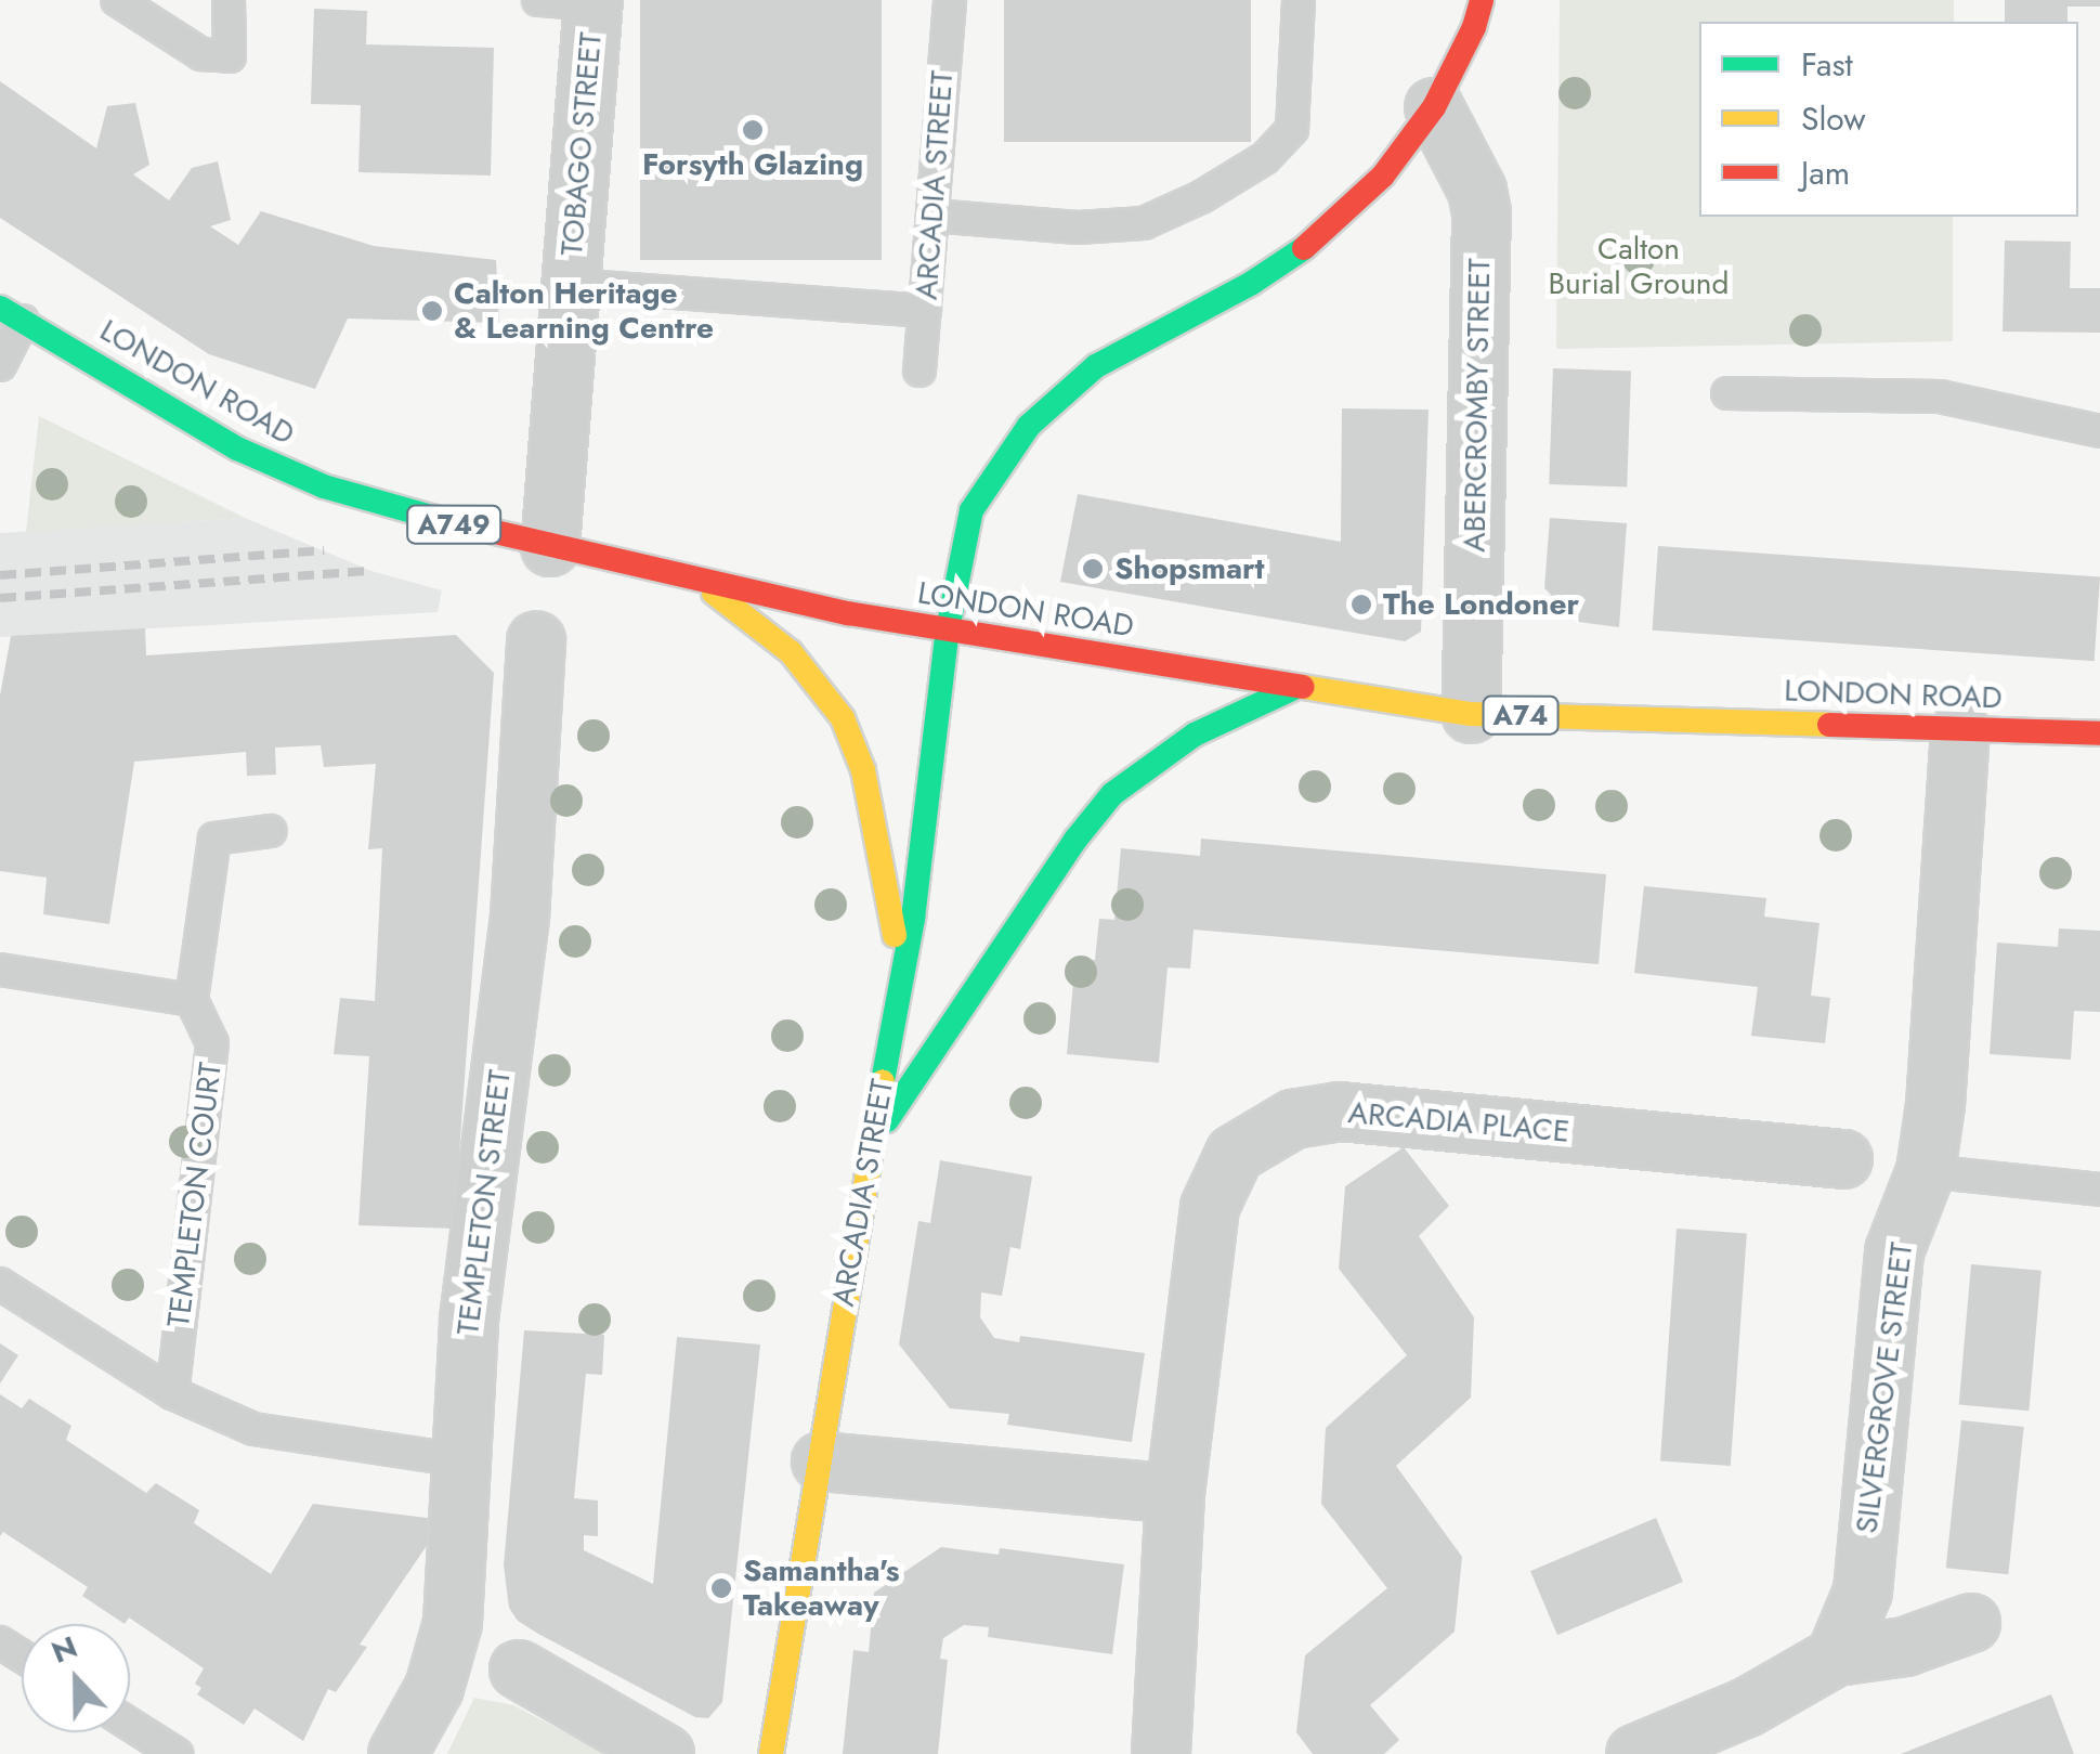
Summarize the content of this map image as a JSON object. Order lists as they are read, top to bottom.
{
  "streets": {
    "main road": [
      "ARCADIA STREET",
      "LONDON ROAD",
      "A749",
      "A74"
    ],
    "street": [
      "TOBAGO STREET",
      "ABERCROMBY STREET",
      "ARCADIA PLACE",
      "TEMPLETON STREET",
      "SILVERGROVE STREET"
    ],
    "lane": ["TEMPLETON COURT"]
  },
  "crossings": [
    ["TOBAGO STREET", "LONDON ROAD"],
    ["ARCADIA STREET", "LONDON ROAD"],
    ["LONDON ROAD", "ABERCROMBY STREET"],
    ["LONDON ROAD", "SILVERGROVE STREET"]
  ],
  "parks": ["Calton Burial Ground"],
  "places": [
    "Forsyth Glazing",
    "Calton Heritage & Learning Centre",
    "Shopsmart",
    "The Londoner",
    "Samantha's Takeaway"
  ],
  "legend": ["Fast", "Slow", "Jam"],
  "north": "top"
}
